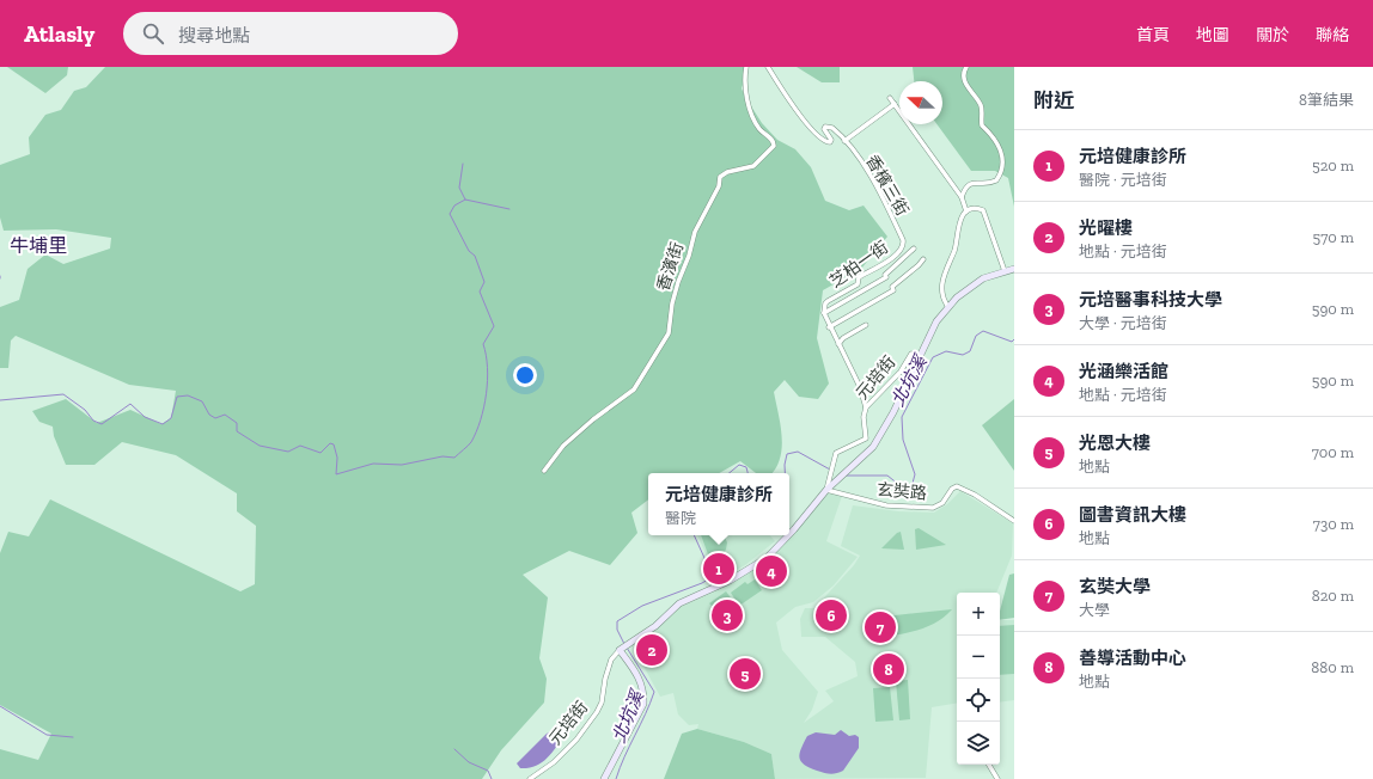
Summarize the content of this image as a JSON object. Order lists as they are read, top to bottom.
{
  "streets": {
    "street": [
      "香檳三街",
      "芝柏一街",
      "香濱街",
      "元培街",
      "玄奘路"
    ]
  },
  "crossings": [
    ["香檳三街", "芝柏一街"],
    ["元培街", "玄奘路"]
  ],
  "districts": ["牛埔里"],
  "water": ["北坑溪"],
  "north": "left",
  "page": {
    "header": "Atlasly",
    "search": "搜尋地點",
    "nav": [
      "首頁",
      "地圖",
      "關於",
      "聯絡"
    ],
    "heading": ["附近", "8筆結果"],
    "list": [
      {
        "mark": "1",
        "name": "元培健康診所",
        "note": "醫院 · 元培街",
        "value": "520 m"
      },
      {
        "mark": "2",
        "name": "光曜樓",
        "note": "地點 · 元培街",
        "value": "570 m"
      },
      {
        "mark": "3",
        "name": "元培醫事科技大學",
        "note": "大學 · 元培街",
        "value": "590 m"
      },
      {
        "mark": "4",
        "name": "光涵樂活館",
        "note": "地點 · 元培街",
        "value": "590 m"
      },
      {
        "mark": "5",
        "name": "光恩大樓",
        "note": "地點",
        "value": "700 m"
      },
      {
        "mark": "6",
        "name": "圖書資訊大樓",
        "note": "地點",
        "value": "730 m"
      },
      {
        "mark": "7",
        "name": "玄奘大學",
        "note": "大學",
        "value": "820 m"
      },
      {
        "mark": "8",
        "name": "善導活動中心",
        "note": "地點",
        "value": "880 m"
      }
    ],
    "popup": ["元培健康診所", "醫院"],
    "pins": [
      "1",
      "4",
      "3",
      "6",
      "7",
      "2",
      "8",
      "5"
    ],
    "map_buttons": ["+", "−"]
  }
}
